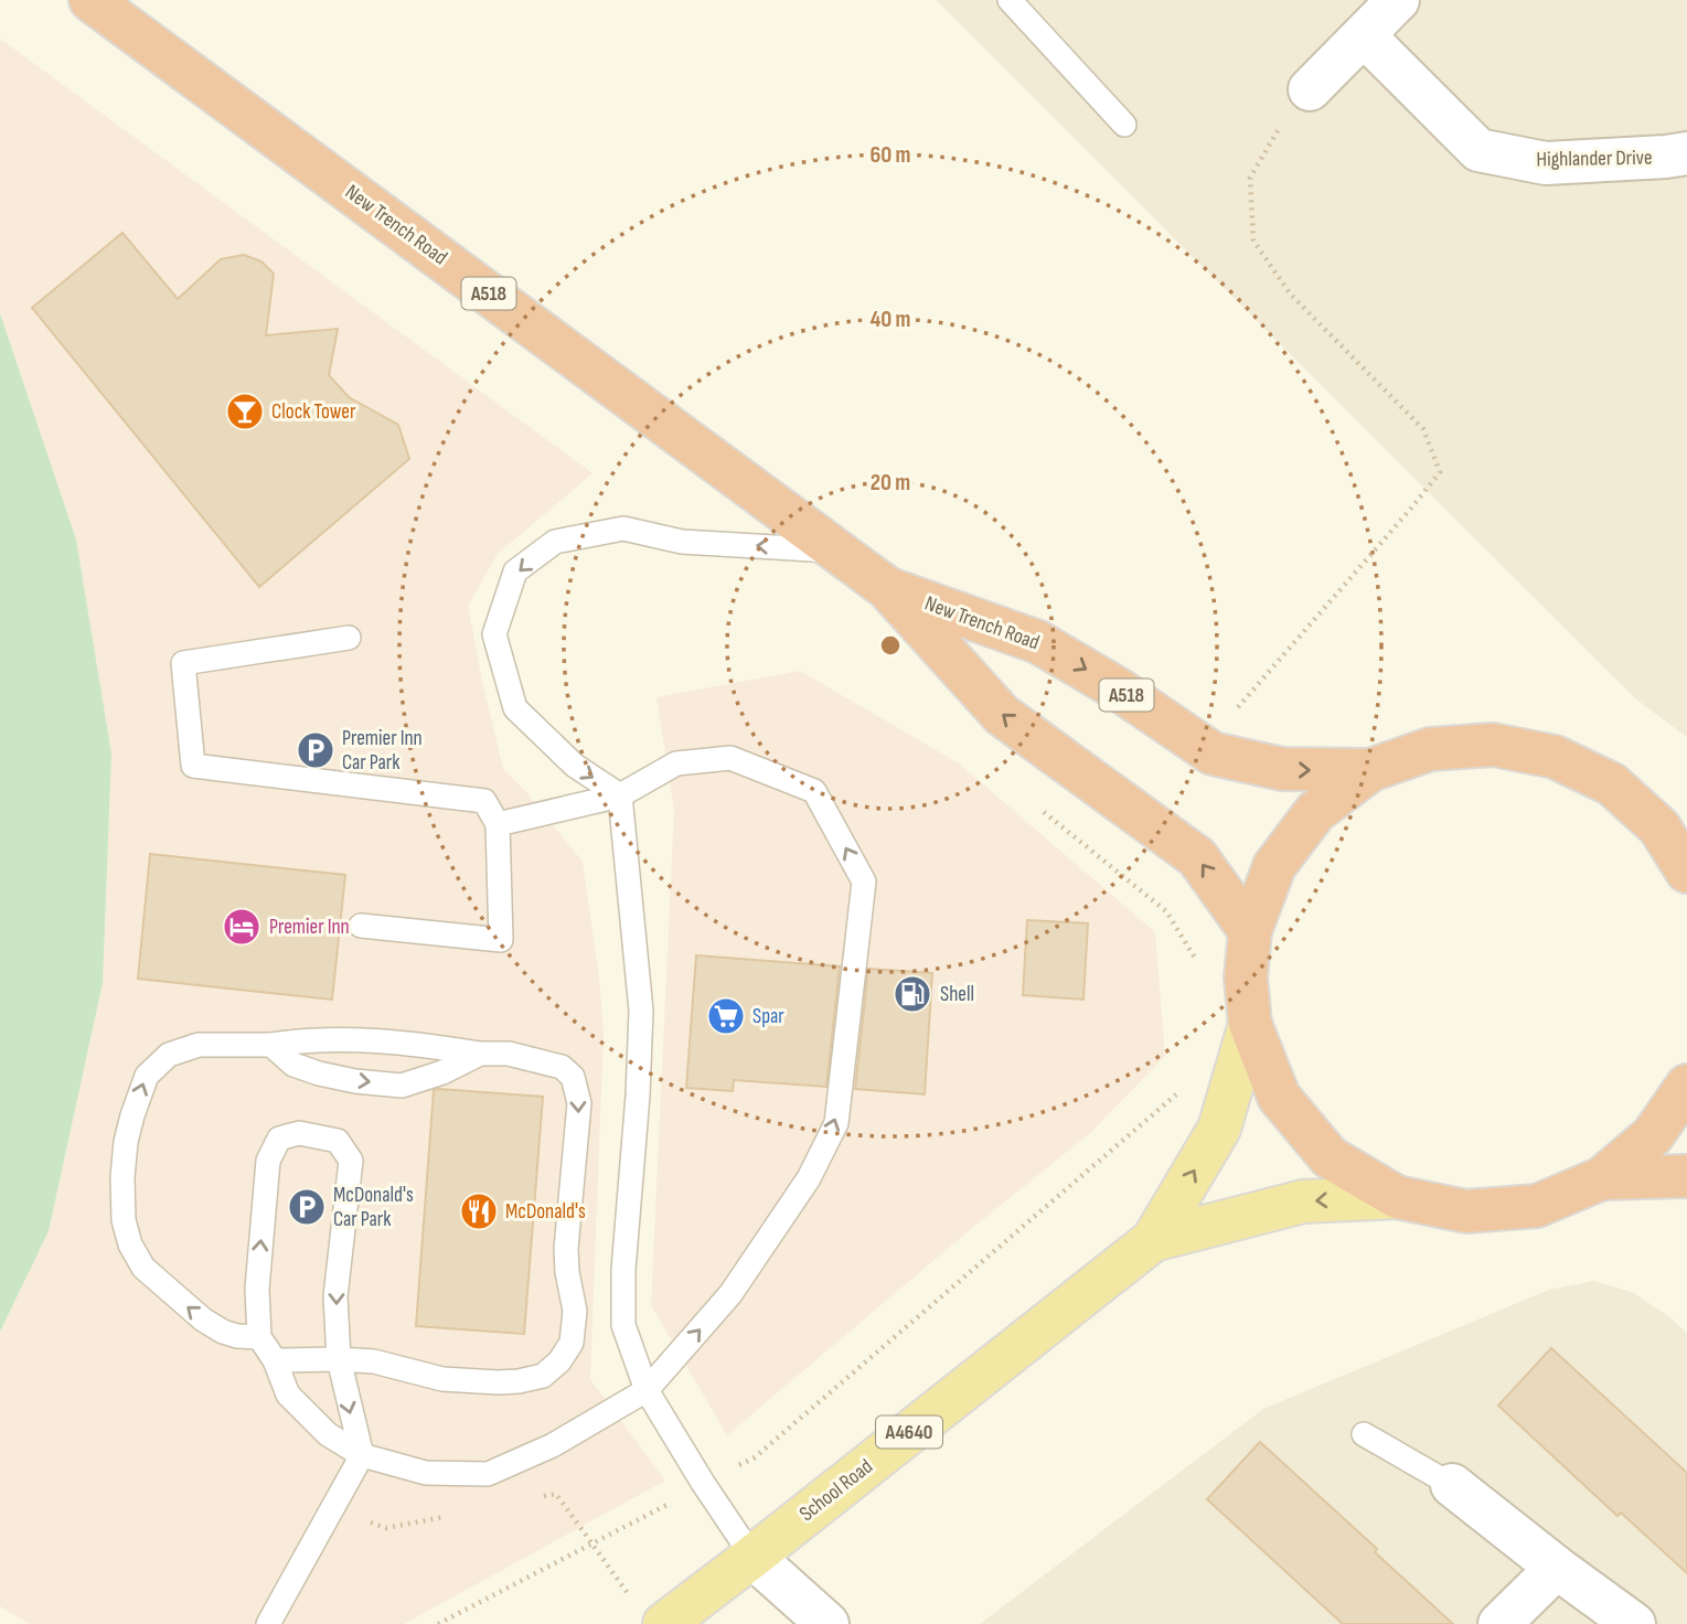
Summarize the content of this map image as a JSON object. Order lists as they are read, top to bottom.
{
  "streets": {
    "highway": ["New Trench Road", "A518"],
    "main road": ["A4640", "School Road"],
    "street": ["Highlander Drive"]
  },
  "places": {
    "bar": ["Clock Tower"],
    "parking": ["Premier Inn Car Park", "McDonald's Car Park"],
    "hotel": ["Premier Inn"],
    "fuel station": ["Shell"],
    "supermarket": ["Spar"],
    "restaurant": ["McDonald's"]
  },
  "rings": ["60 m", "40 m", "20 m"]
}
